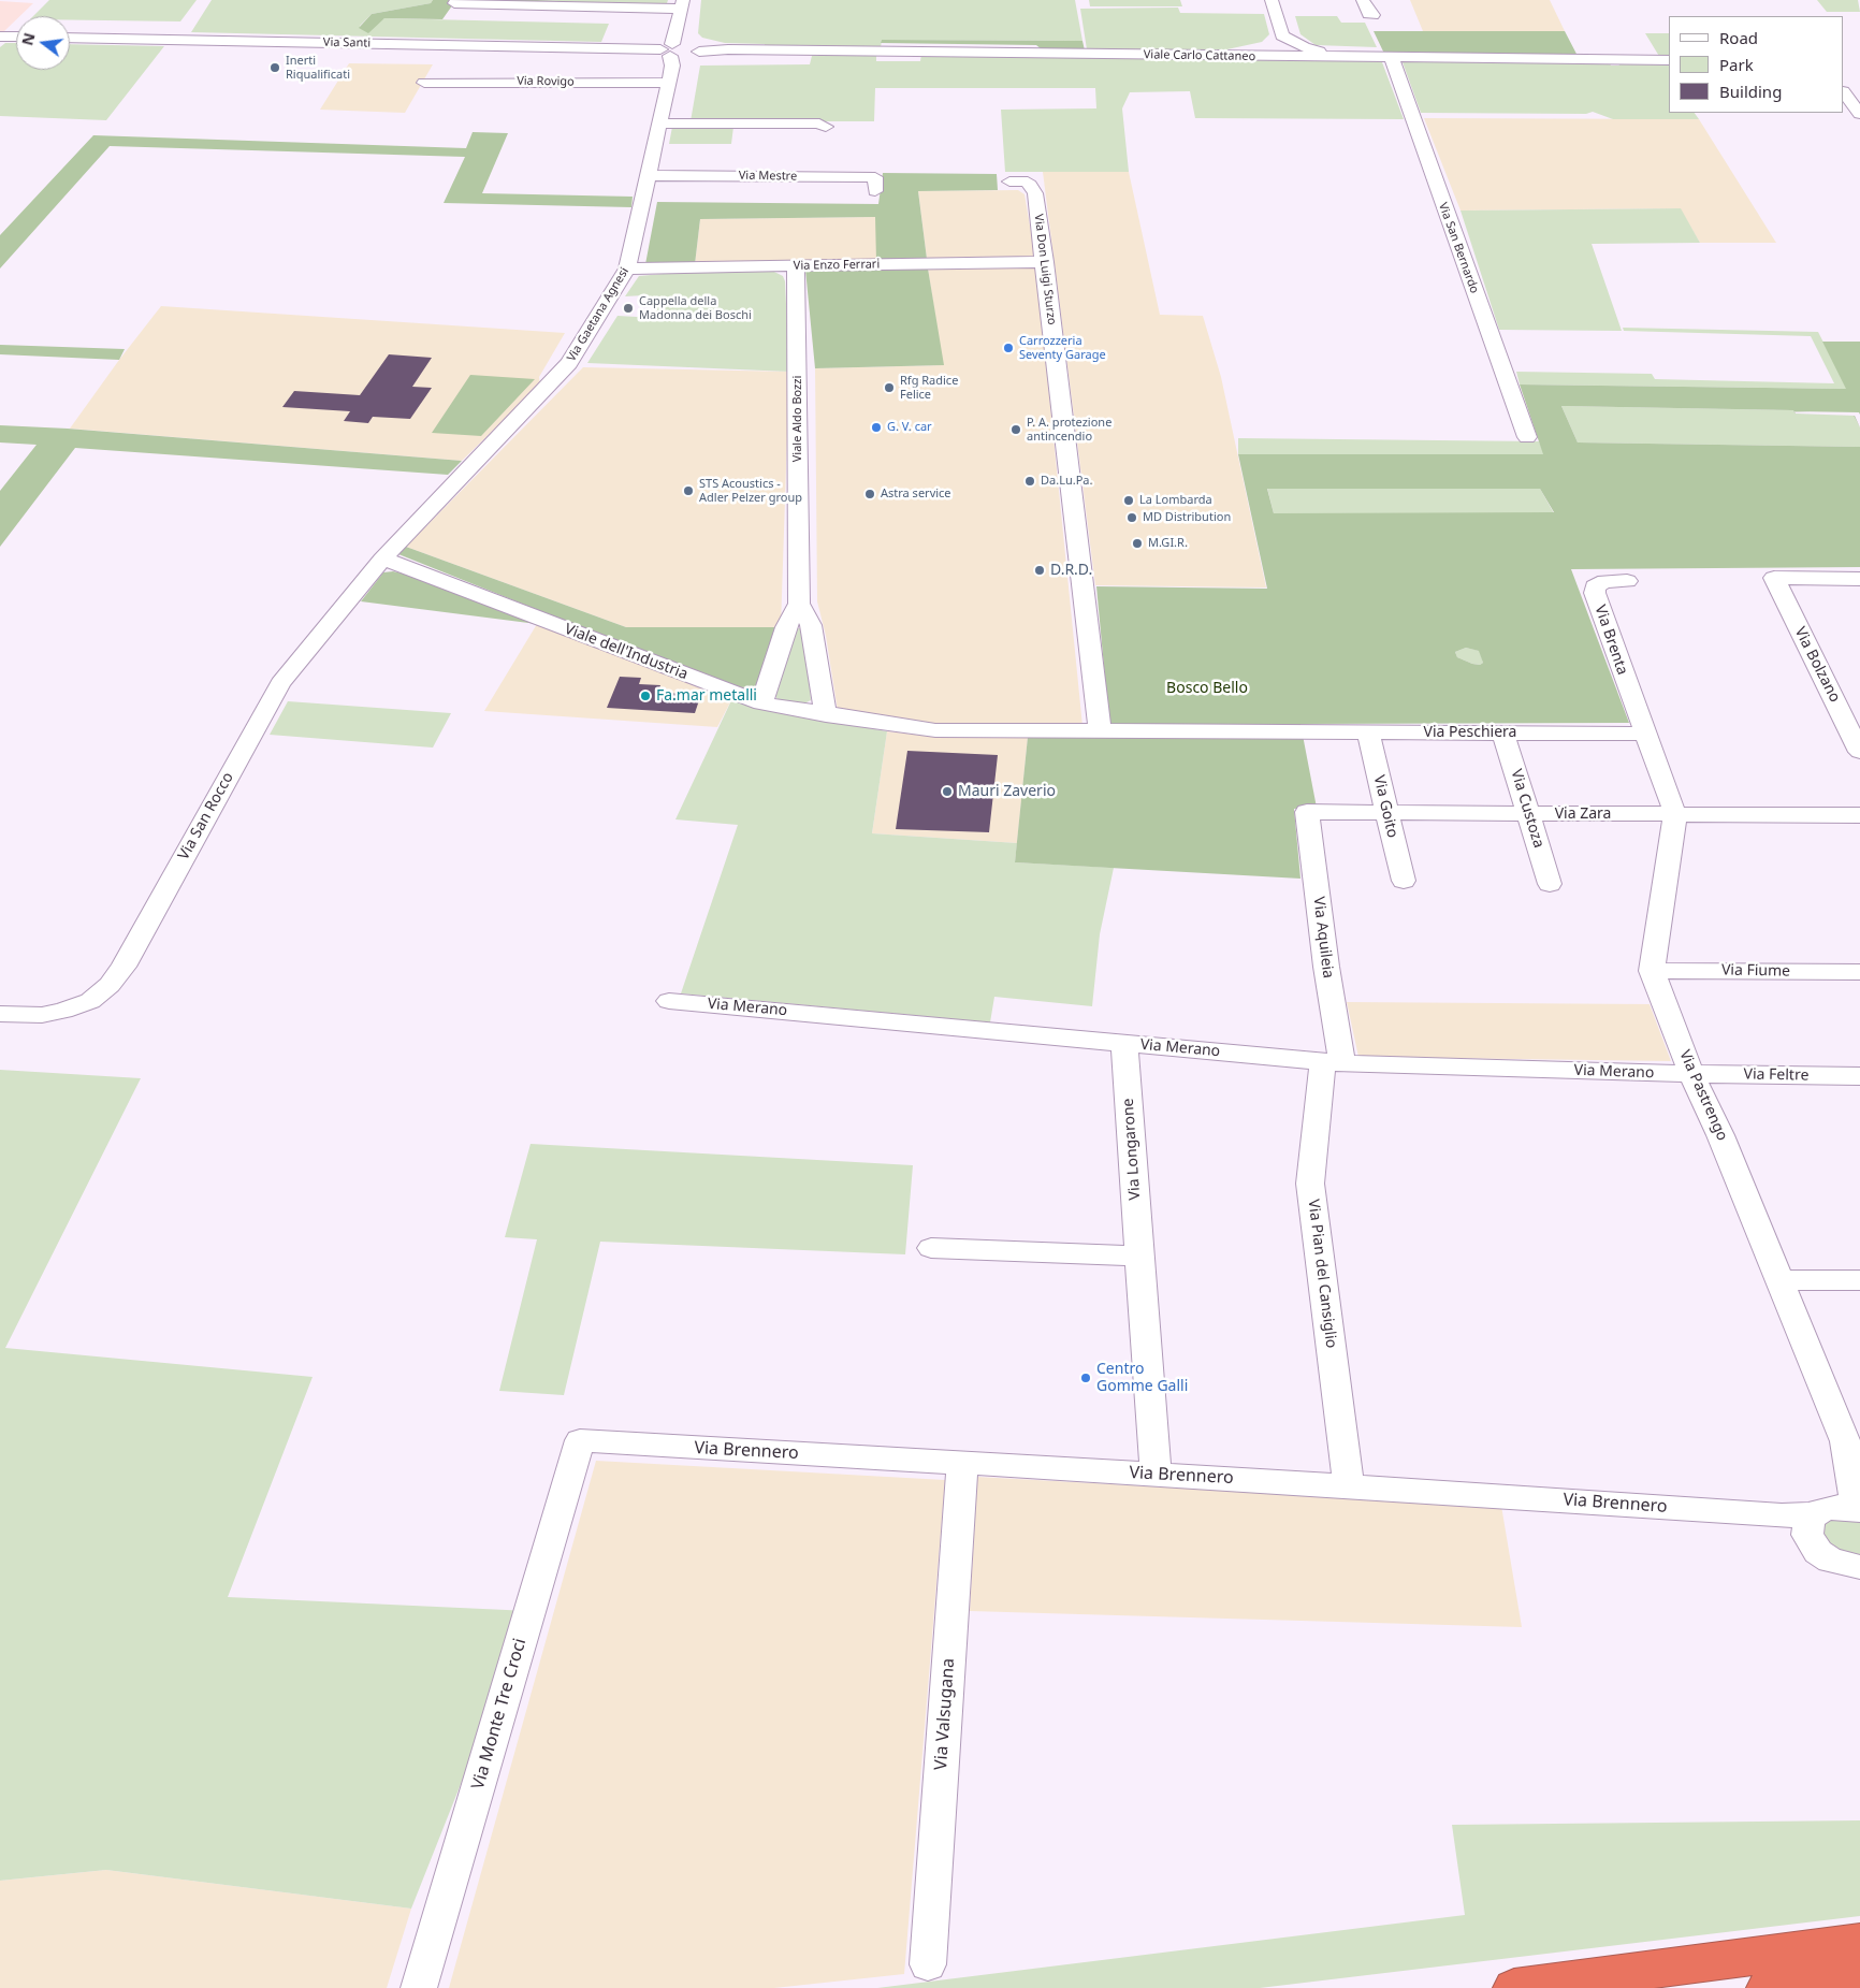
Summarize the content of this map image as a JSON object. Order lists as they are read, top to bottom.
{
  "streets": {
    "street": [
      "Via Santi",
      "Viale Carlo Cattaneo",
      "Via Rovigo",
      "Via Mestre",
      "Via San Bernardo",
      "Via Enzo Ferrari",
      "Via Don Luigi Sturzo",
      "Via Gaetana Agnesi",
      "Viale Aldo Bozzi",
      "Via Brenta",
      "Viale dell'Industria",
      "Via Bolzano",
      "Via Peschiera",
      "Via Goito",
      "Via Custoza",
      "Via Zara",
      "Via San Rocco",
      "Via Aquileia",
      "Via Fiume",
      "Via Merano",
      "Via Feltre",
      "Via Pastrengo",
      "Via Longarone",
      "Via Pian del Cansiglio",
      "Via Brennero",
      "Via Monte Tre Croci",
      "Via Valsugana"
    ]
  },
  "crossings": [
    ["Via Santi", "Viale Carlo Cattaneo"],
    ["Via Santi", "Via Gaetana Agnesi"],
    ["Viale Carlo Cattaneo", "Via San Bernardo"],
    ["Viale Carlo Cattaneo", "Via Gaetana Agnesi"],
    ["Via Rovigo", "Via Gaetana Agnesi"],
    ["Via Mestre", "Via Gaetana Agnesi"],
    ["Via Enzo Ferrari", "Via Don Luigi Sturzo"],
    ["Via Enzo Ferrari", "Via Gaetana Agnesi"],
    ["Via Enzo Ferrari", "Viale Aldo Bozzi"],
    ["Via Don Luigi Sturzo", "Viale dell'Industria"],
    ["Via Gaetana Agnesi", "Viale dell'Industria"],
    ["Via Gaetana Agnesi", "Via San Rocco"],
    ["Viale Aldo Bozzi", "Viale dell'Industria"],
    ["Via Brenta", "Via Peschiera"],
    ["Via Brenta", "Via Pastrengo"],
    ["Viale dell'Industria", "Via Peschiera"],
    ["Viale dell'Industria", "Via San Rocco"],
    ["Via Peschiera", "Via Goito"],
    ["Via Peschiera", "Via Custoza"],
    ["Via Peschiera", "Via Pastrengo"],
    ["Via Goito", "Via Zara"],
    ["Via Custoza", "Via Zara"],
    ["Via Zara", "Via Aquileia"],
    ["Via Zara", "Via Pastrengo"],
    ["Via Aquileia", "Via Merano"],
    ["Via Aquileia", "Via Pian del Cansiglio"],
    ["Via Fiume", "Via Pastrengo"],
    ["Via Merano", "Via Feltre"],
    ["Via Merano", "Via Pastrengo"],
    ["Via Merano", "Via Longarone"],
    ["Via Merano", "Via Pian del Cansiglio"],
    ["Via Feltre", "Via Pastrengo"],
    ["Via Pastrengo", "Via Brennero"],
    ["Via Longarone", "Via Brennero"],
    ["Via Pian del Cansiglio", "Via Brennero"],
    ["Via Brennero", "Via Monte Tre Croci"],
    ["Via Brennero", "Via Valsugana"]
  ],
  "parks": ["Bosco Bello"],
  "places": [
    "Inerti Riqualificati",
    "Cappella della Madonna dei Boschi",
    "Carrozzeria Seventy Garage",
    "Rfg Radice Felice",
    "G. V. car",
    "P. A. protezione antincendio",
    "Da.Lu.Pa.",
    "STS Acoustics - Adler Pelzer group",
    "Astra service",
    "La Lombarda",
    "MD Distribution",
    "M.GI.R.",
    "D.R.D.",
    "Fa.mar metalli",
    "Mauri Zaverio",
    "Centro Gomme Galli"
  ],
  "legend": ["Road", "Park", "Building"],
  "north": "left"
}
